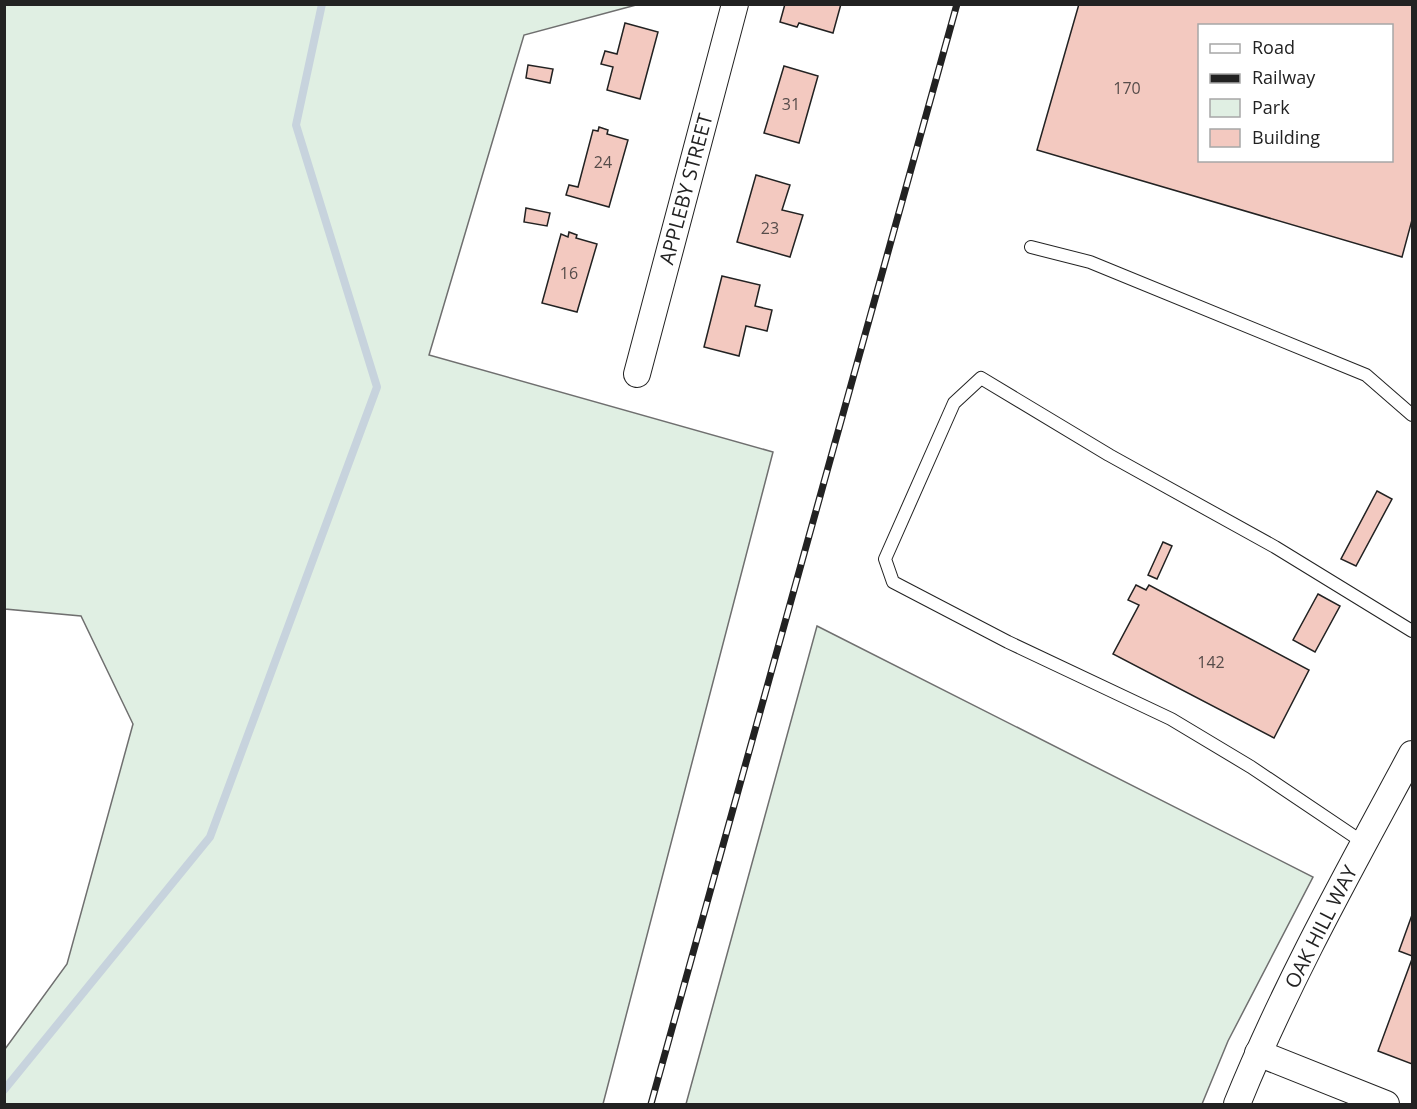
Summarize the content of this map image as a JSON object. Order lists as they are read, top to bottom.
{
  "streets": {
    "street": ["APPLEBY STREET", "OAK HILL WAY"]
  },
  "house_numbers": [
    "170",
    "31",
    "24",
    "23",
    "16",
    "142"
  ],
  "legend": [
    "Road",
    "Railway",
    "Park",
    "Building"
  ]
}
